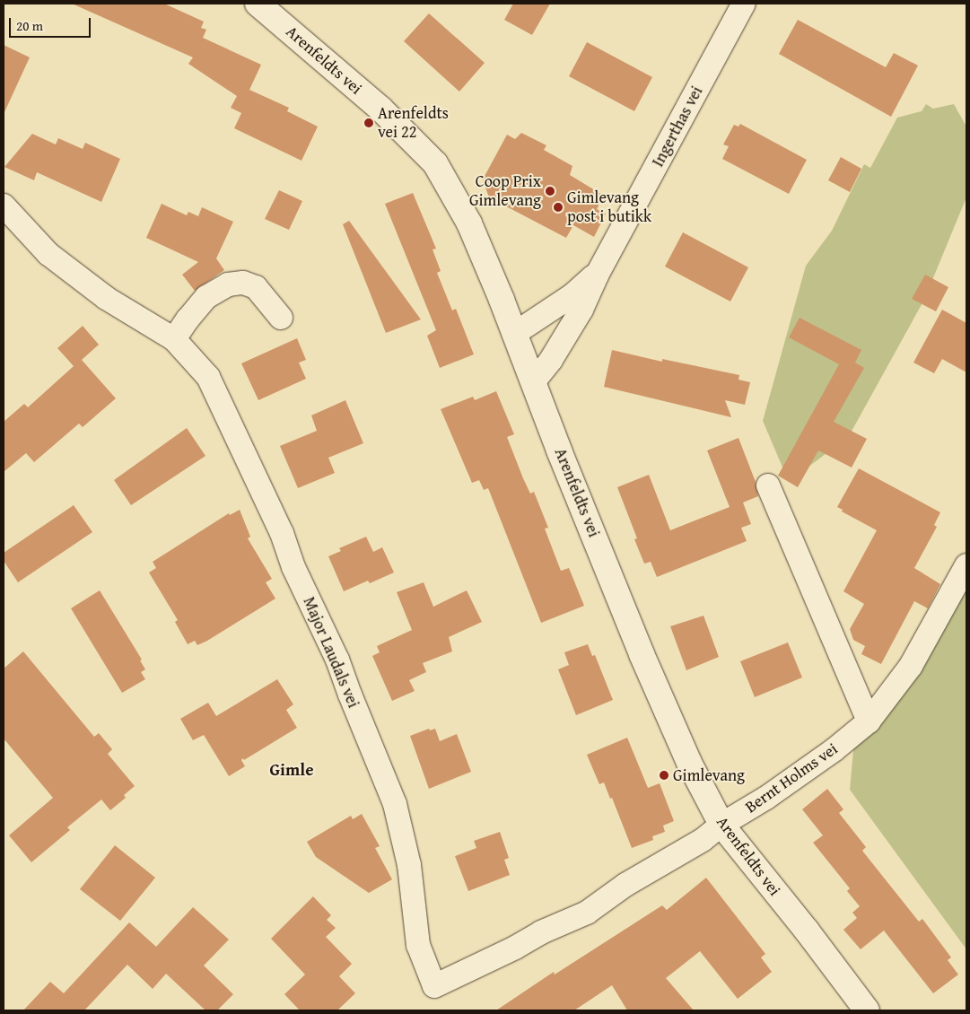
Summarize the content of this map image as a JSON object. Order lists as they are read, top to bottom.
{
  "streets": {
    "street": [
      "Arenfeldts vei",
      "Ingerthas vei",
      "Major Laudals vei",
      "Bernt Holms vei"
    ]
  },
  "crossings": [
    ["Arenfeldts vei", "Ingerthas vei"],
    ["Arenfeldts vei", "Bernt Holms vei"],
    ["Major Laudals vei", "Bernt Holms vei"]
  ],
  "districts": ["Gimle"],
  "places": [
    "Arenfeldts vei 22",
    "Coop Prix Gimlevang",
    "Gimlevang post i butikk",
    "Gimlevang"
  ],
  "scale_bar": "20 m"
}
